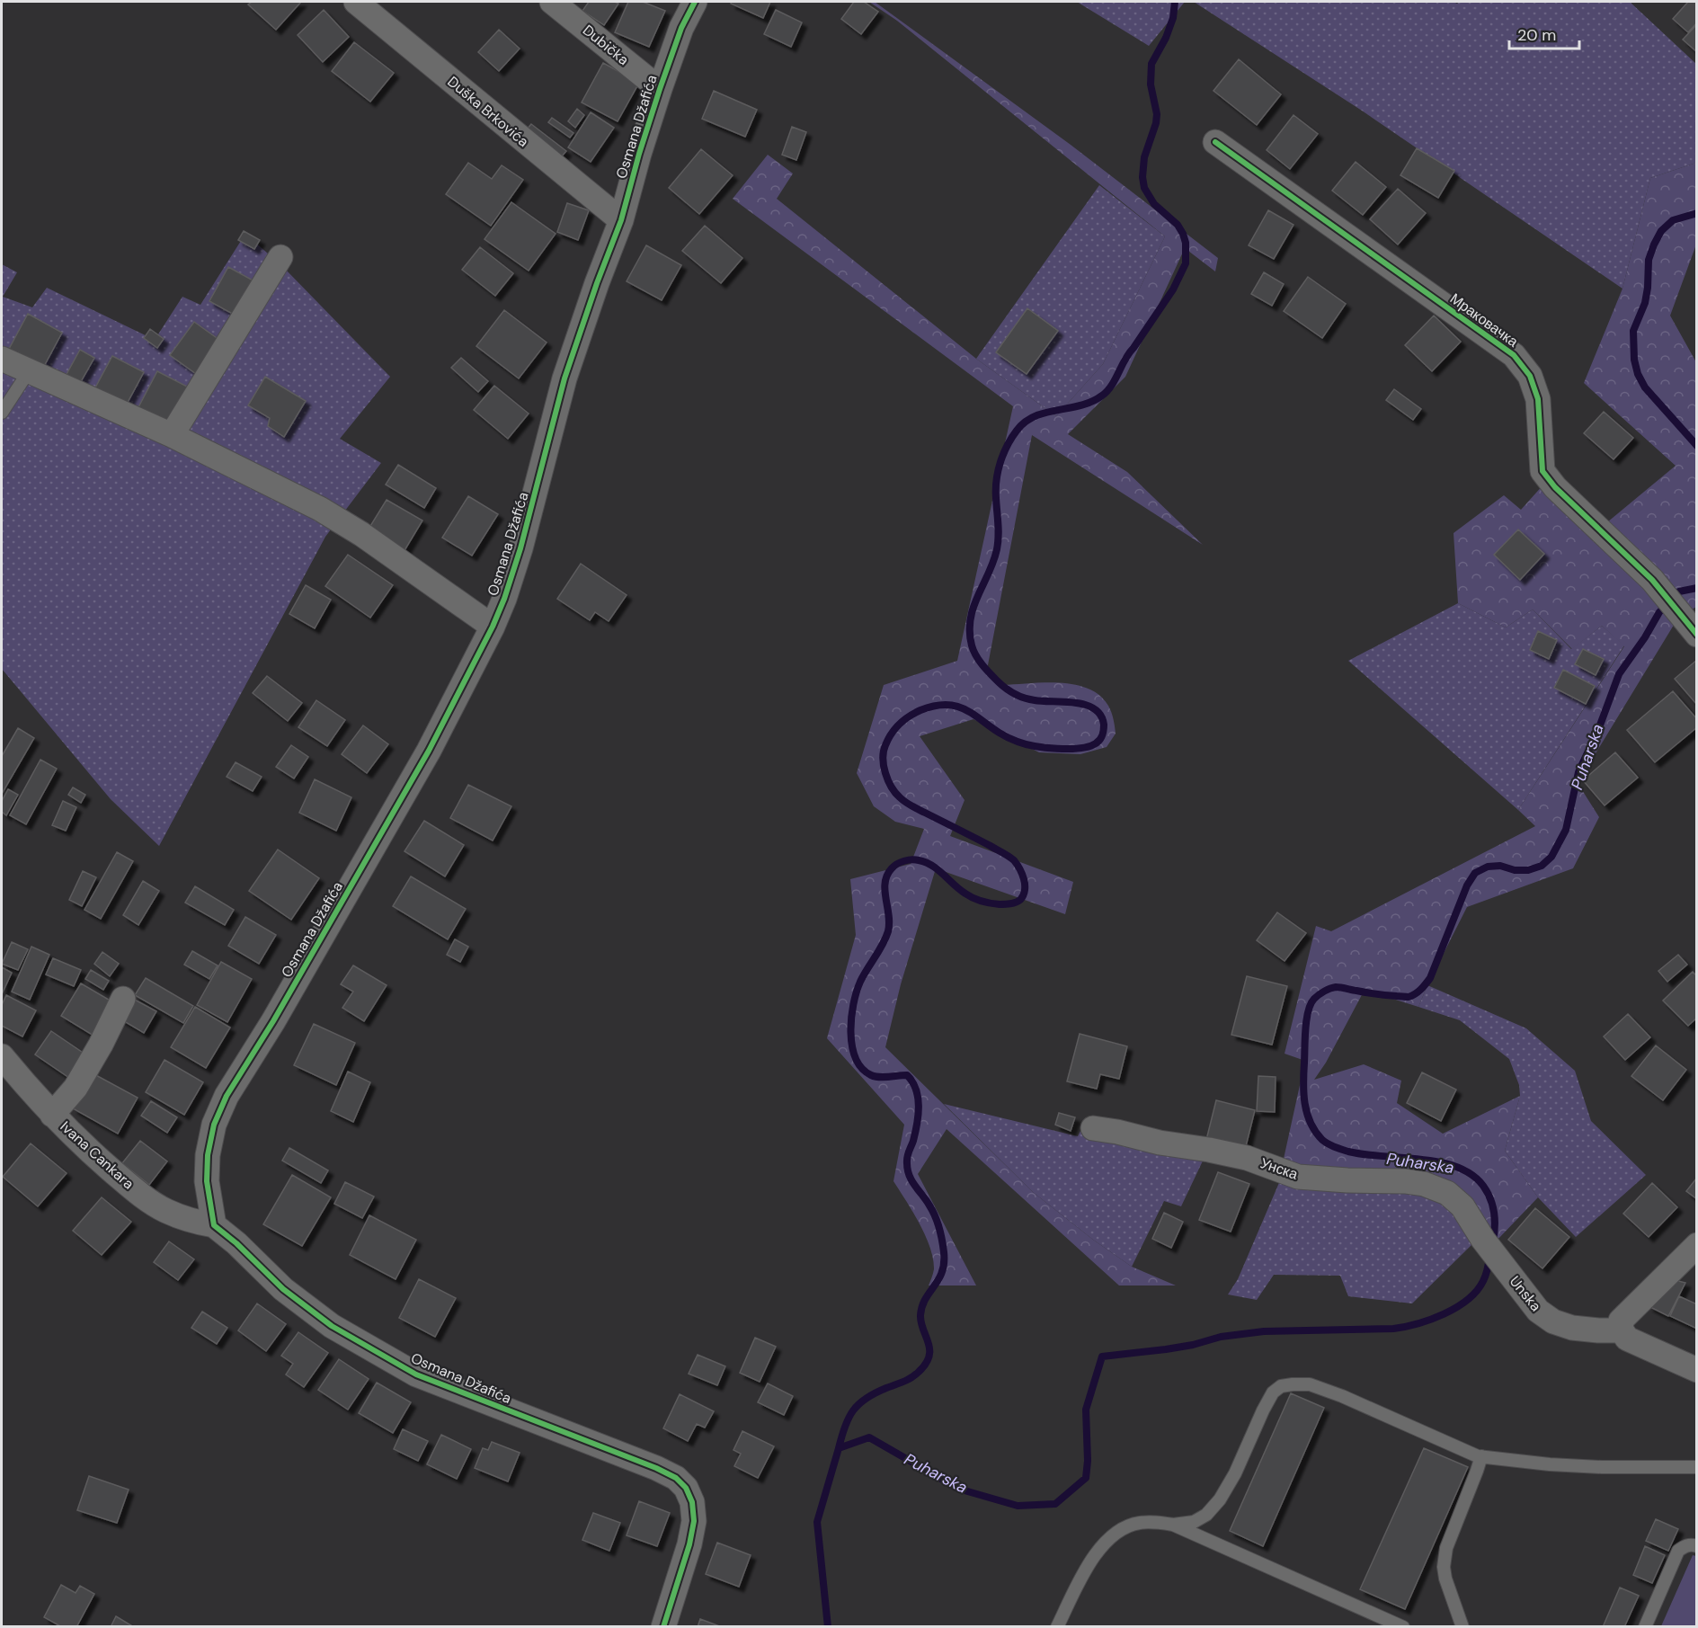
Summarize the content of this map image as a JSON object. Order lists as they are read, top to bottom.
{
  "streets": {
    "street": [
      "Dubička",
      "Duška Brkovića",
      "Osmana Džafića",
      "Мраковачка",
      "Ivana Cankara",
      "Унска",
      "Unska"
    ]
  },
  "crossings": [
    ["Dubička", "Osmana Džafića"],
    ["Duška Brkovića", "Osmana Džafića"],
    ["Osmana Džafića", "Ivana Cankara"],
    ["Унска", "Unska"]
  ],
  "water": ["Puharska"],
  "scale_bar": "20 m"
}
